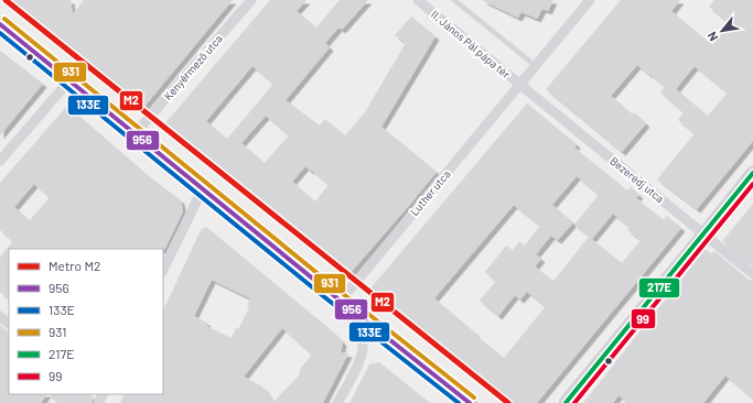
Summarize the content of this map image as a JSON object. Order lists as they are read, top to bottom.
{
  "streets": {
    "street": [
      "II. János Pál pápa tér",
      "Kenyérmező utca",
      "Bezerédj utca",
      "Luther utca"
    ]
  },
  "crossings": [
    ["II. János Pál pápa tér", "Bezerédj utca"],
    ["II. János Pál pápa tér", "Luther utca"],
    ["Bezerédj utca", "Luther utca"]
  ],
  "lines": [
    "metro line M2",
    "transit line 931",
    "transit line 956",
    "transit line 133E",
    "transit line 217E",
    "transit line 99"
  ],
  "legend": [
    "Metro M2",
    "956",
    "133E",
    "931",
    "217E",
    "99"
  ],
  "north": "bottom left"
}
